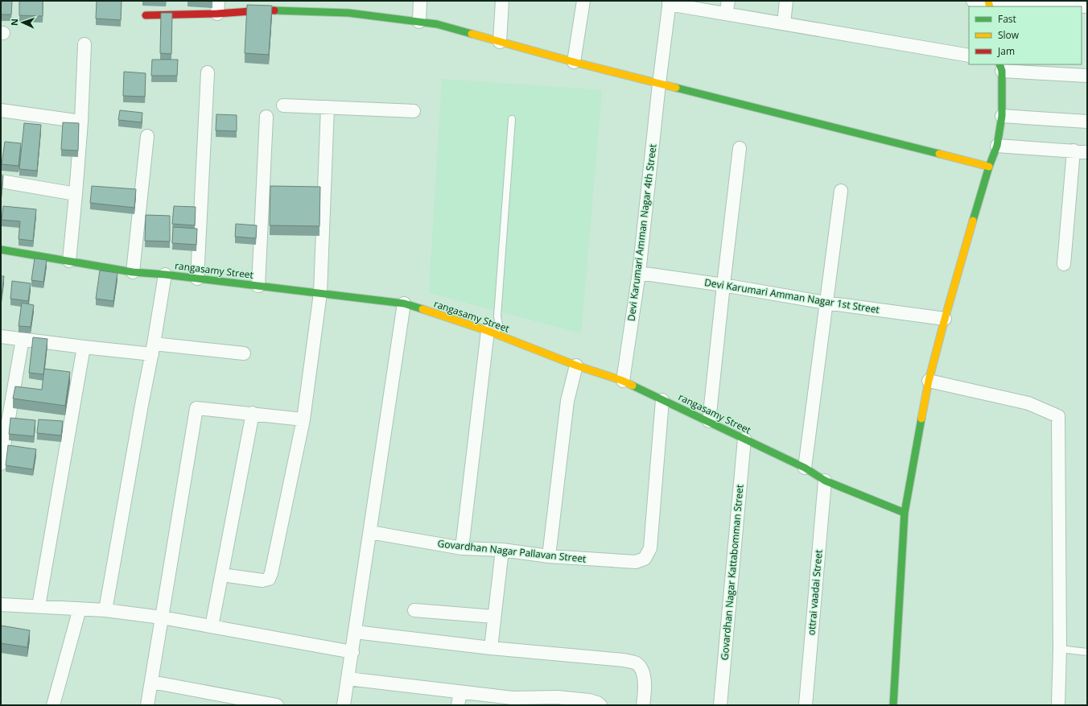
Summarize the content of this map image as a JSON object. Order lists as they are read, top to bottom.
{
  "streets": {
    "street": [
      "Devi Karumari Amman Nagar 4th Street",
      "rangasamy Street",
      "Devi Karumari Amman Nagar 1st Street",
      "Govardhan Nagar Pallavan Street",
      "Govardhan Nagar Kattabomman Street",
      "ottrai vaadai Street"
    ]
  },
  "crossings": [
    ["Devi Karumari Amman Nagar 4th Street", "rangasamy Street"],
    ["Devi Karumari Amman Nagar 4th Street", "Devi Karumari Amman Nagar 1st Street"],
    ["rangasamy Street", "Govardhan Nagar Pallavan Street"],
    ["rangasamy Street", "Govardhan Nagar Kattabomman Street"],
    ["rangasamy Street", "ottrai vaadai Street"]
  ],
  "legend": ["Fast", "Slow", "Jam"],
  "north": "left"
}
